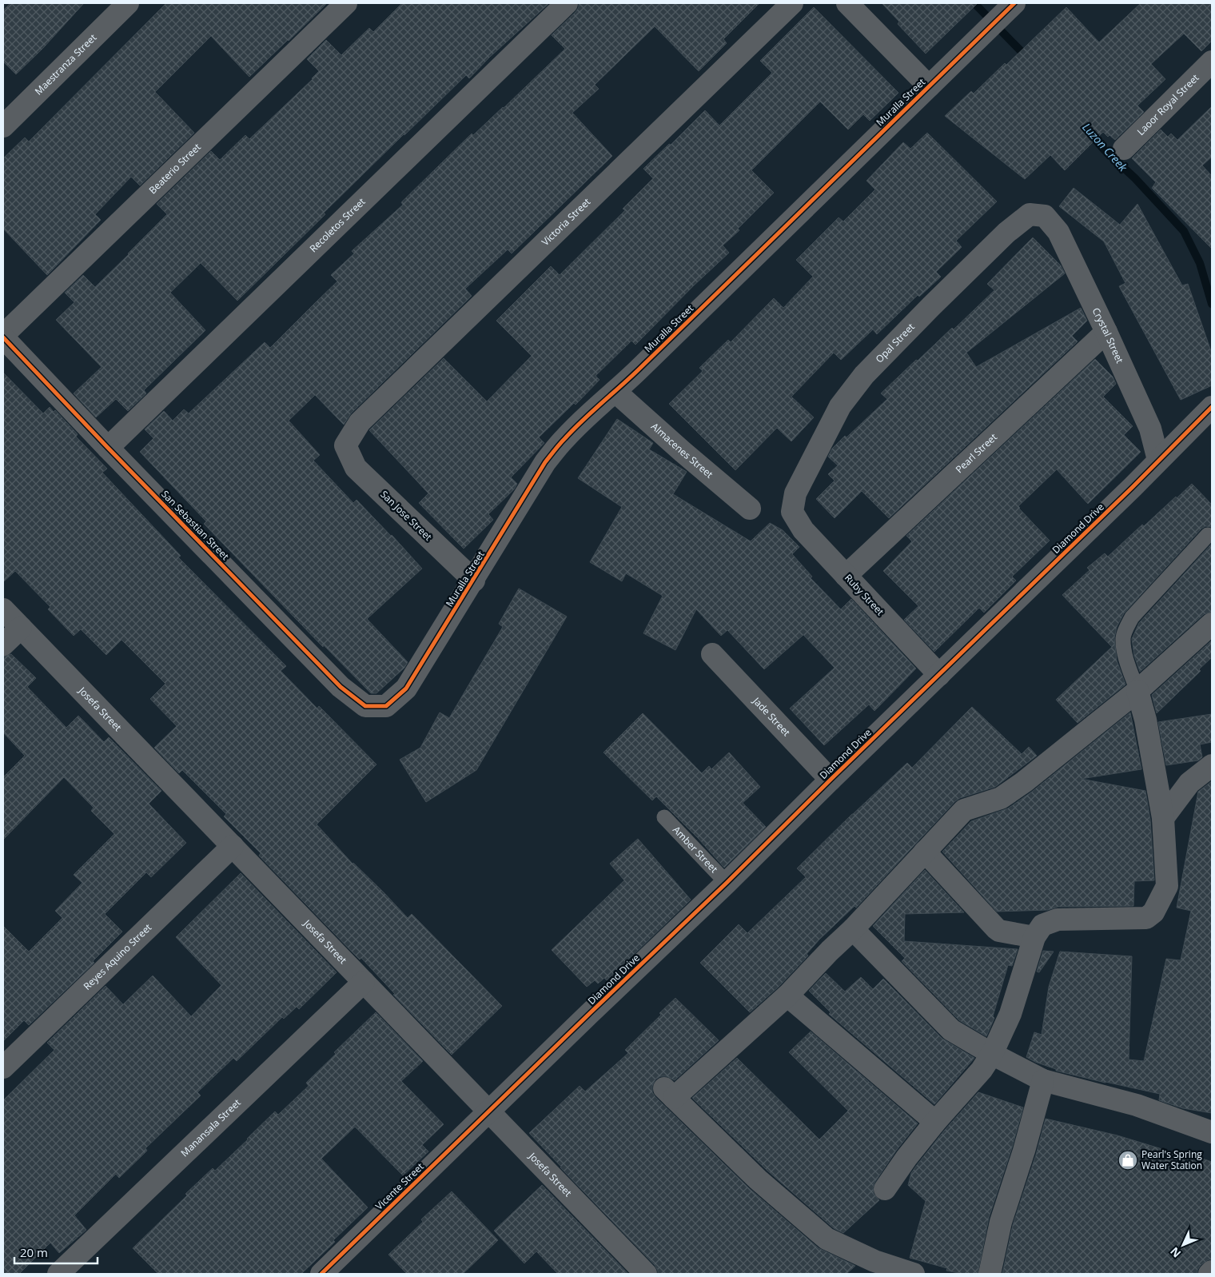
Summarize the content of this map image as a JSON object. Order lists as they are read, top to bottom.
{
  "streets": {
    "street": [
      "Maestranza Street",
      "Muralla Street",
      "Laoor Royal Street",
      "Beaterio Street",
      "Victoria Street",
      "Recoletos Street",
      "Crystal Street",
      "Opal Street",
      "Almacenes Street",
      "Pearl Street",
      "San Jose Street",
      "San Sebastian Street",
      "Diamond Drive",
      "Ruby Street",
      "Josefa Street",
      "Jade Street",
      "Reyes Aquino Street",
      "Manansala Street",
      "Vicente Street"
    ],
    "lane": ["Amber Street"]
  },
  "crossings": [
    ["Muralla Street", "Almacenes Street"],
    ["Muralla Street", "San Jose Street"],
    ["Muralla Street", "San Sebastian Street"],
    ["Beaterio Street", "San Sebastian Street"],
    ["Victoria Street", "San Jose Street"],
    ["Recoletos Street", "San Sebastian Street"],
    ["Crystal Street", "Opal Street"],
    ["Crystal Street", "Pearl Street"],
    ["Crystal Street", "Diamond Drive"],
    ["Opal Street", "Ruby Street"],
    ["Pearl Street", "Ruby Street"],
    ["Diamond Drive", "Ruby Street"],
    ["Diamond Drive", "Josefa Street"],
    ["Diamond Drive", "Jade Street"],
    ["Diamond Drive", "Amber Street"],
    ["Diamond Drive", "Vicente Street"],
    ["Josefa Street", "Reyes Aquino Street"],
    ["Josefa Street", "Manansala Street"],
    ["Josefa Street", "Vicente Street"]
  ],
  "water": ["Luzon Creek"],
  "places": {
    "shop": ["Pearl's Spring Water Station"]
  },
  "scale_bar": "20 m",
  "north": "bottom left"
}
